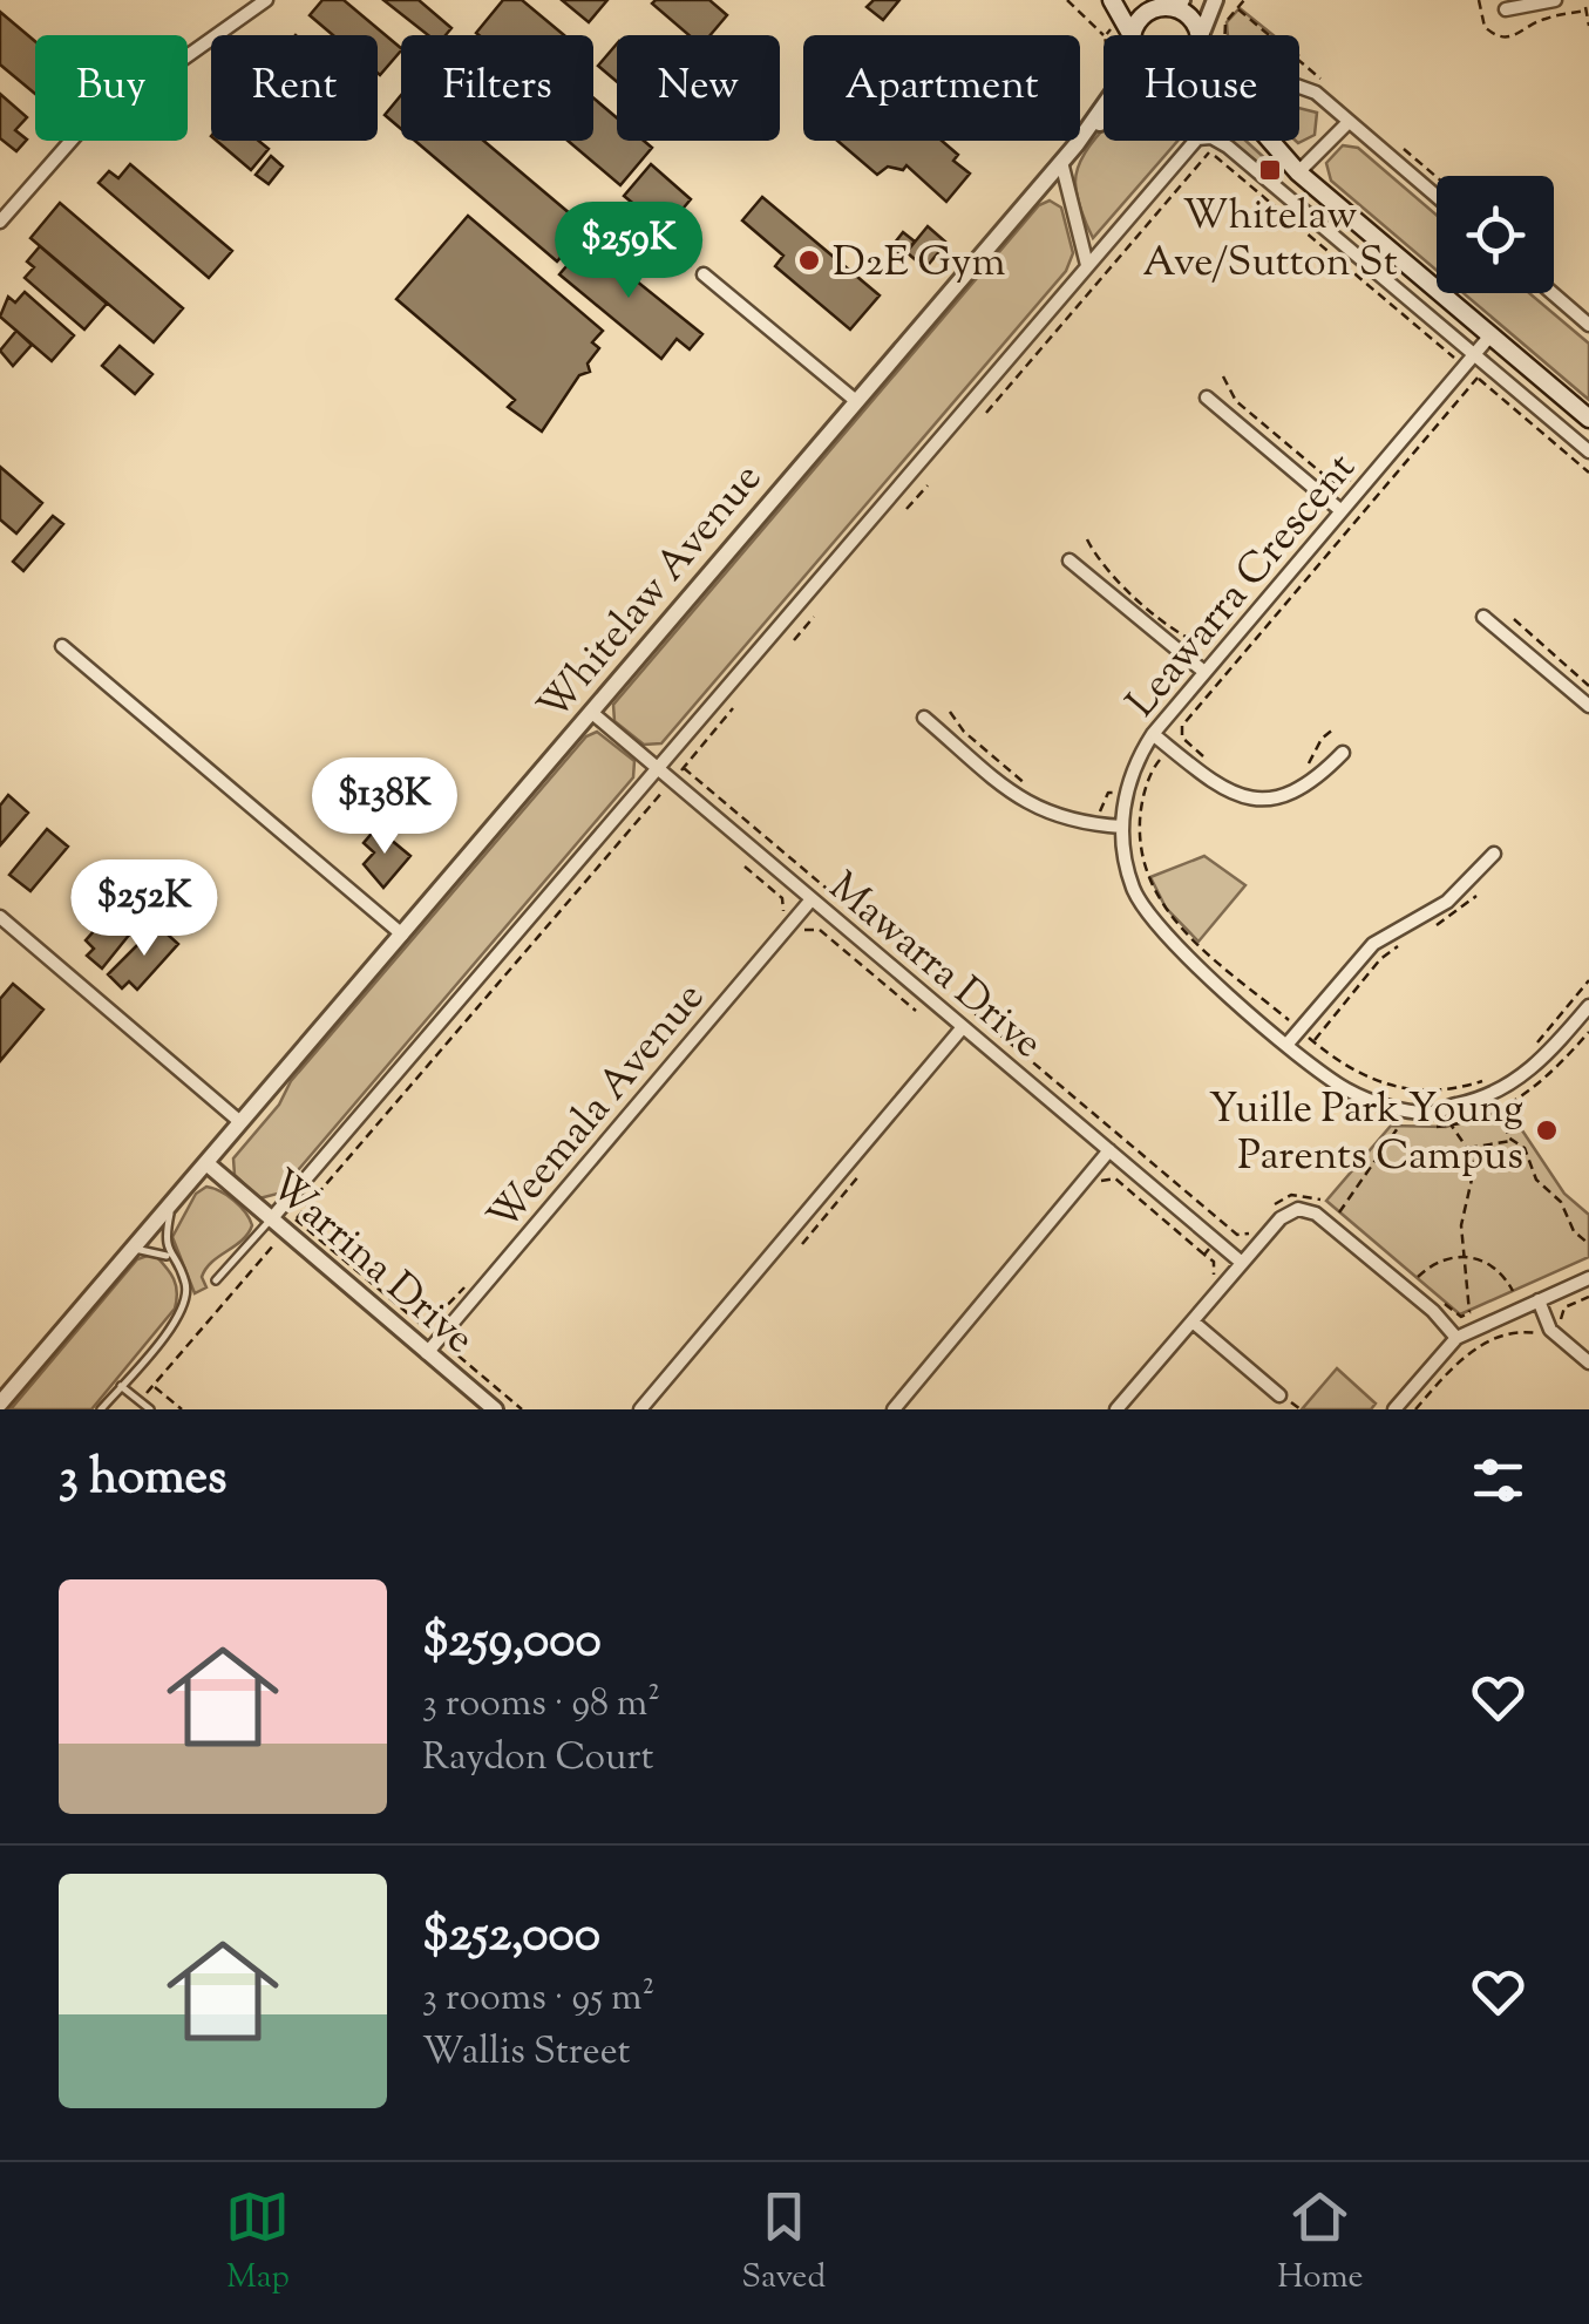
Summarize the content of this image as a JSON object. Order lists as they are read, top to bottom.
{
  "streets": {
    "street": [
      "Leawarra Crescent",
      "Whitelaw Avenue",
      "Mawarra Drive",
      "Weemala Avenue",
      "Warrina Drive"
    ]
  },
  "crossings": [
    ["Whitelaw Avenue", "Mawarra Drive"],
    ["Whitelaw Avenue", "Warrina Drive"],
    ["Mawarra Drive", "Weemala Avenue"],
    ["Weemala Avenue", "Warrina Drive"]
  ],
  "places": {
    "transit": ["Whitelaw Ave/Sutton St"],
    "other": ["D2E Gym", "Yuille Park Young Parents Campus"]
  },
  "page": {
    "chip": [
      "Buy",
      "Rent",
      "Filters",
      "New",
      "Apartment",
      "House"
    ],
    "price": ["$259K", "$138K", "$252K"],
    "heading": "3 homes",
    "list": [
      {
        "name": "$259,000",
        "note": "3 rooms · 98 m² · Raydon Court"
      },
      {
        "name": "$252,000",
        "note": "3 rooms · 95 m² · Wallis Street"
      }
    ],
    "tabs": ["Map", "Saved", "Home"]
  }
}
